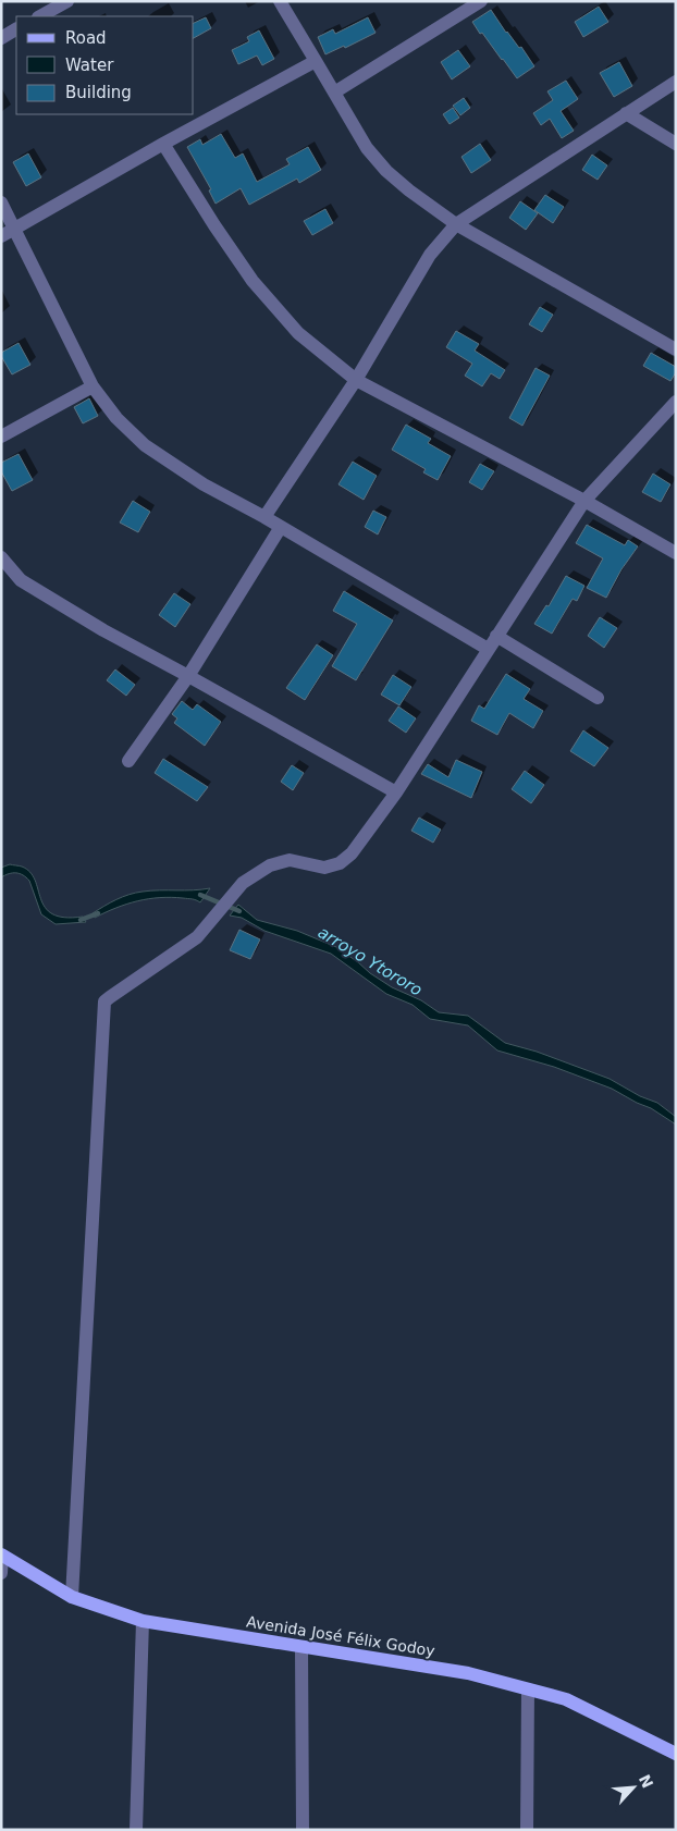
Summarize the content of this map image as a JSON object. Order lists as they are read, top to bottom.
{
  "streets": {
    "main road": ["Avenida José Félix Godoy"]
  },
  "water": ["arroyo Ytororo"],
  "legend": ["Road", "Water", "Building"],
  "north": "top right"
}
